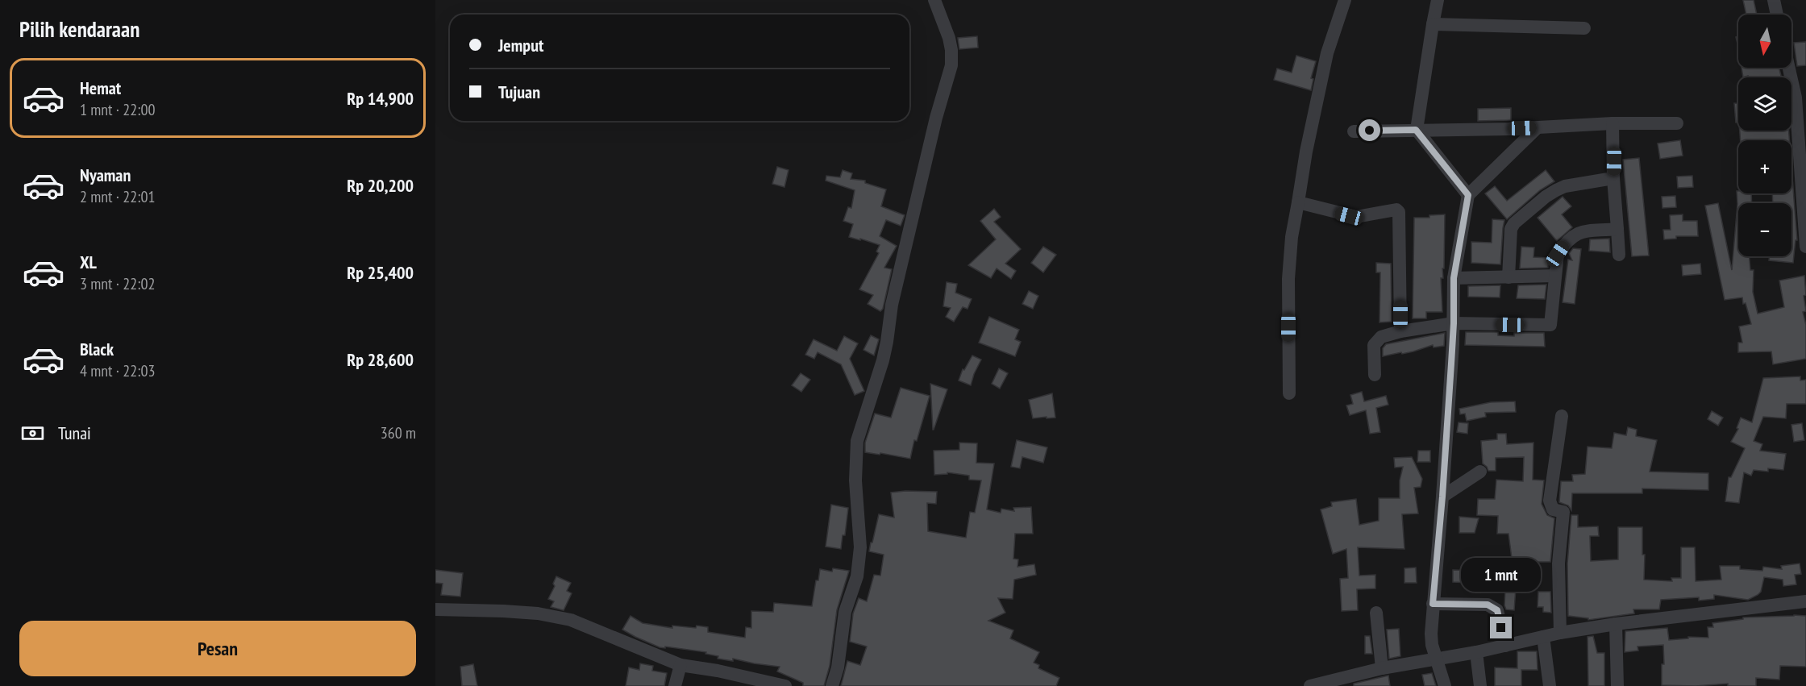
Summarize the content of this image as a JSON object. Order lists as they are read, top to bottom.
{
  "north": "bottom",
  "page": {
    "heading": "Pilih kendaraan",
    "map_buttons": ["+", "−"],
    "banner": ["Jemput", "Tujuan"],
    "list": [
      {
        "name": "Hemat",
        "note": "1 mnt · 22:00",
        "value": "Rp 14,900"
      },
      {
        "name": "Nyaman",
        "note": "2 mnt · 22:01",
        "value": "Rp 20,200"
      },
      {
        "name": "XL",
        "note": "3 mnt · 22:02",
        "value": "Rp 25,400"
      },
      {
        "name": "Black",
        "note": "4 mnt · 22:03",
        "value": "Rp 28,600"
      }
    ],
    "pay": ["Tunai", "360 m"],
    "bubble": "1 mnt",
    "buttons": "Pesan"
  }
}
